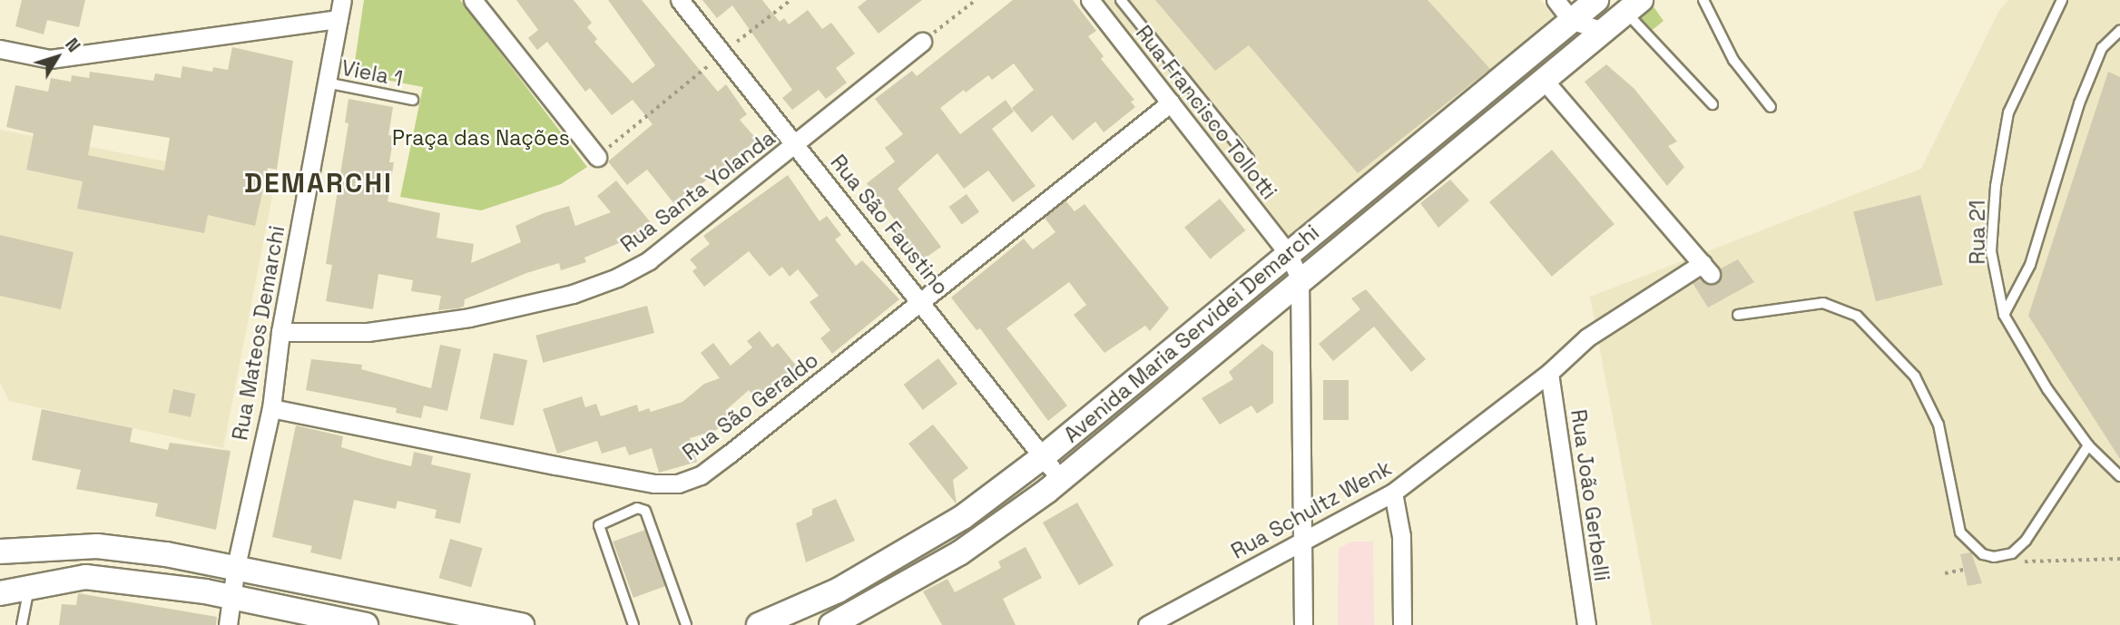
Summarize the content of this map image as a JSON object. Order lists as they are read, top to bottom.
{
  "streets": {
    "main road": ["Avenida Maria Servidei Demarchi"],
    "street": [
      "Rua Francisco Tollotti",
      "Rua Santa Yolanda",
      "Rua São Faustino",
      "Rua Mateos Demarchi",
      "Rua São Geraldo",
      "Rua João Gerbelli",
      "Rua Schultz Wenk"
    ],
    "lane": ["Viela 1", "Rua 21"]
  },
  "crossings": [
    ["Viela 1", "Rua Mateos Demarchi"],
    ["Rua Francisco Tollotti", "Avenida Maria Servidei Demarchi"],
    ["Rua Francisco Tollotti", "Rua São Geraldo"],
    ["Rua Santa Yolanda", "Rua São Faustino"],
    ["Rua Santa Yolanda", "Rua Mateos Demarchi"],
    ["Rua São Faustino", "Avenida Maria Servidei Demarchi"],
    ["Rua São Faustino", "Rua São Geraldo"],
    ["Rua Mateos Demarchi", "Rua São Geraldo"],
    ["Avenida Maria Servidei Demarchi", "Rua Schultz Wenk"],
    ["Rua João Gerbelli", "Rua Schultz Wenk"]
  ],
  "districts": ["DEMARCHI"],
  "parks": ["Praça das Nações"],
  "north": "top right"
}
